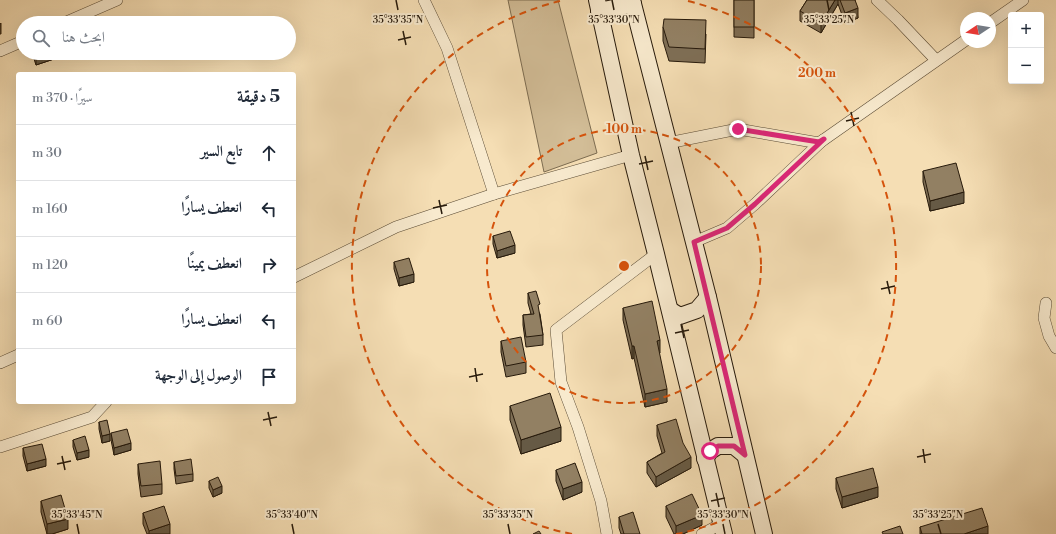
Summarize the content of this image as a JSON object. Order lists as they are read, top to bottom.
{
  "north": "left",
  "page": {
    "map_buttons": ["+", "−"],
    "search": "ابحث هنا",
    "heading": ["5 دقيقة", "سيرًا · 370 m"],
    "list": [
      ["تابع السير", "30 m"],
      ["انعطف يسارًا", "160 m"],
      ["انعطف يمينًا", "120 m"],
      ["انعطف يسارًا", "60 m"],
      "الوصول إلى الوجهة"
    ]
  },
  "coordinates": [
    "35°33'35\"N",
    "35°33'30\"N",
    "35°33'25\"N",
    "35°33'45\"N",
    "35°33'40\"N"
  ],
  "rings": ["200 m", "100 m"]
}
